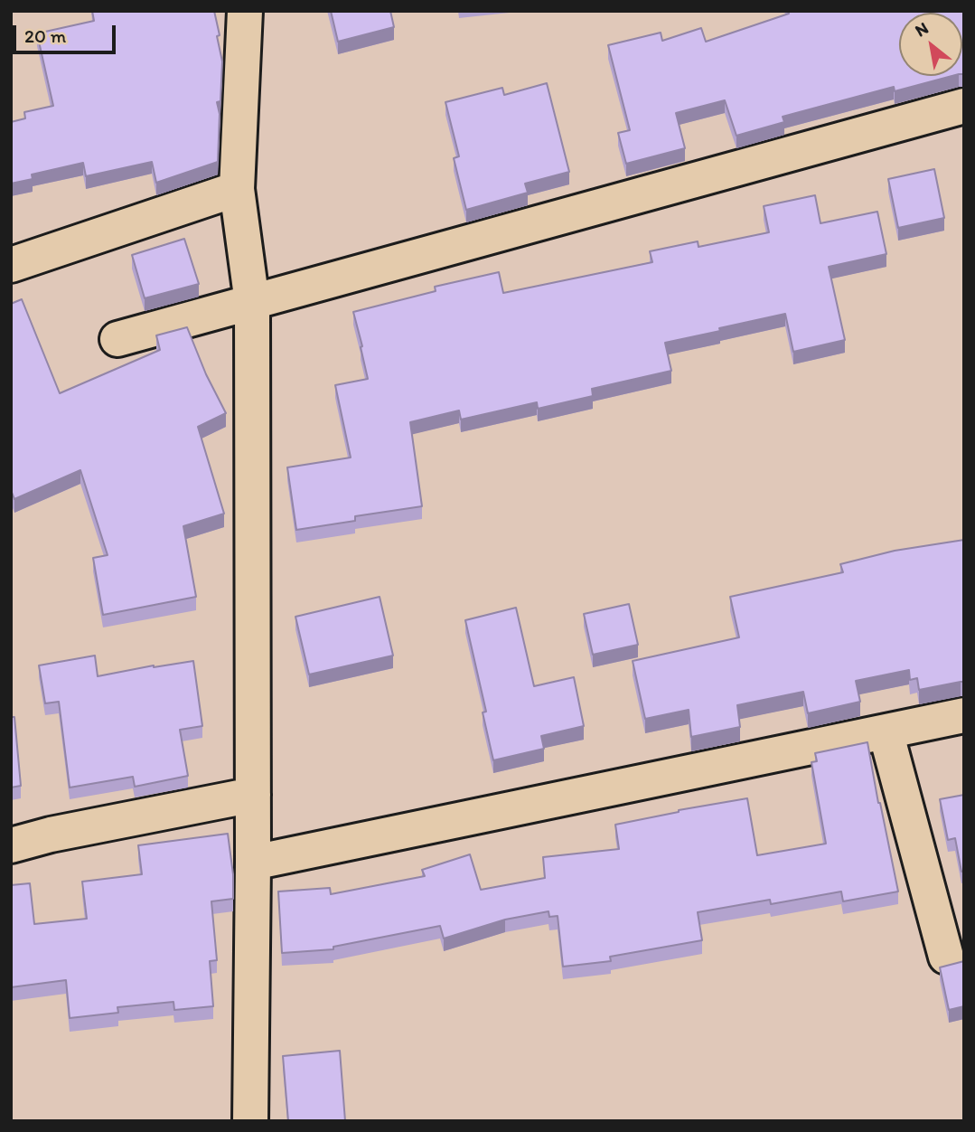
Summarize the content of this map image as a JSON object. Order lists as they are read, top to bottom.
{
  "scale_bar": "20 m",
  "north": "top left"
}
